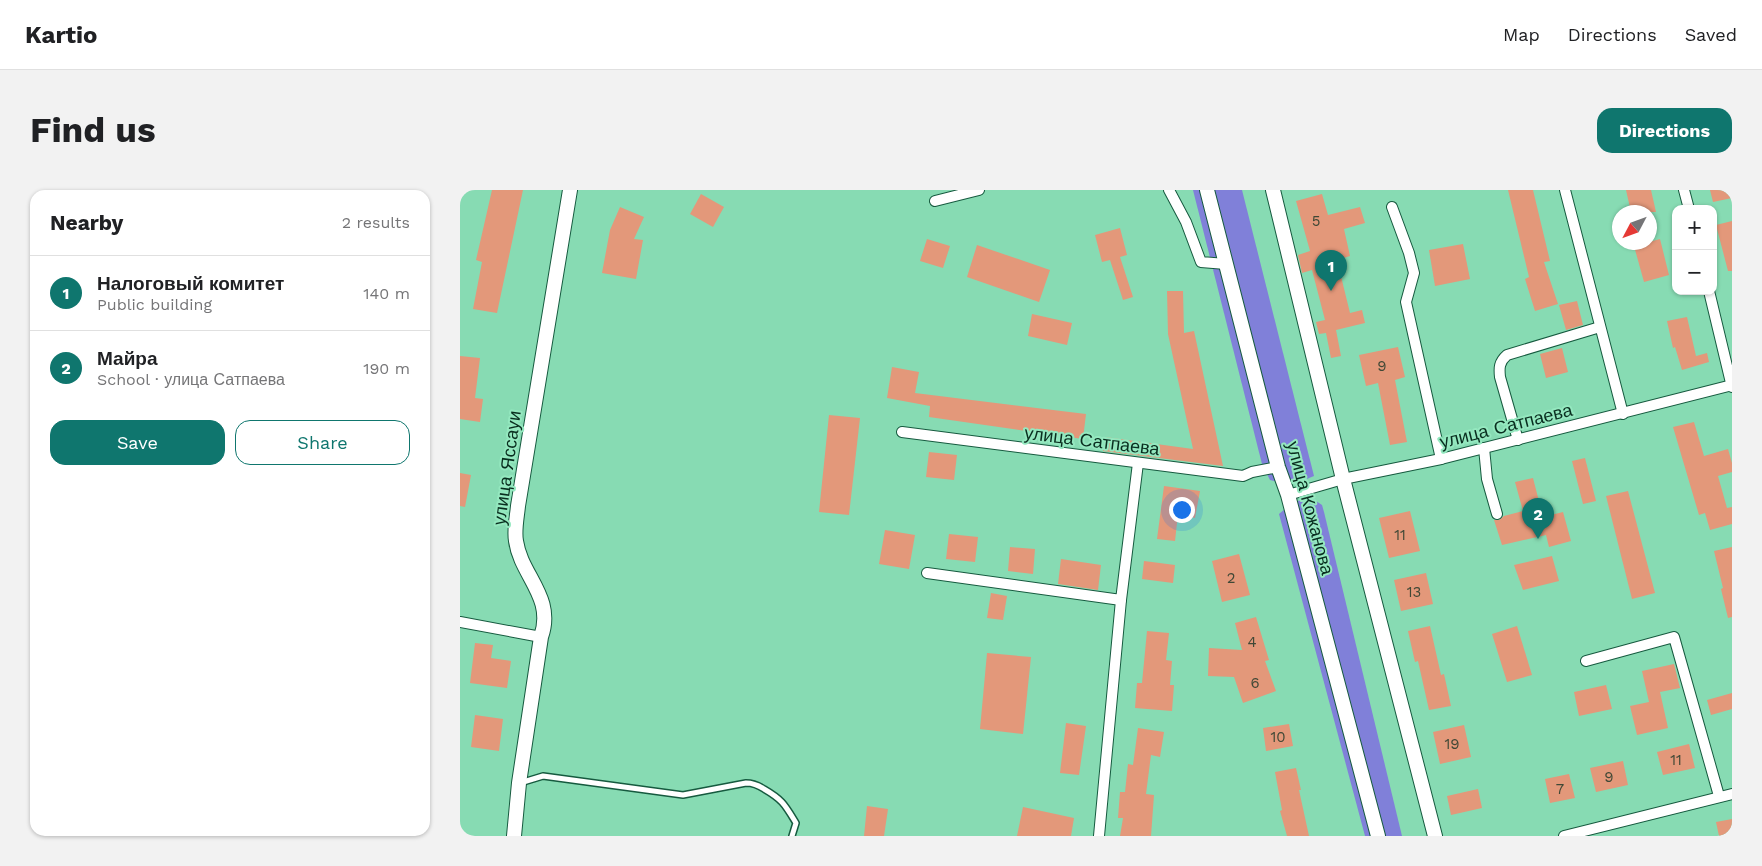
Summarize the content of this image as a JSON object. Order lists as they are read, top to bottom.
{
  "streets": {
    "street": ["улица Сатпаева", "улица Яссауи", "улица Кожанова"]
  },
  "crossings": [
    ["улица Сатпаева", "улица Кожанова"]
  ],
  "house_numbers": [
    "5",
    "9",
    "11",
    "2",
    "13",
    "4",
    "6",
    "10",
    "19",
    "11",
    "9",
    "7"
  ],
  "north": "bottom left",
  "page": {
    "header": "Kartio",
    "nav": ["Map", "Directions", "Saved"],
    "buttons": [
      "Directions",
      ["Save", "Share"]
    ],
    "title": "Find us",
    "heading": ["Nearby", "2 results"],
    "map_buttons": ["+", "−"],
    "pins": ["1", "2"],
    "list": [
      {
        "mark": "1",
        "name": "Налоговый комитет",
        "note": "Public building",
        "value": "140 m"
      },
      {
        "mark": "2",
        "name": "Майра",
        "note": "School · улица Сатпаева",
        "value": "190 m"
      }
    ]
  }
}
